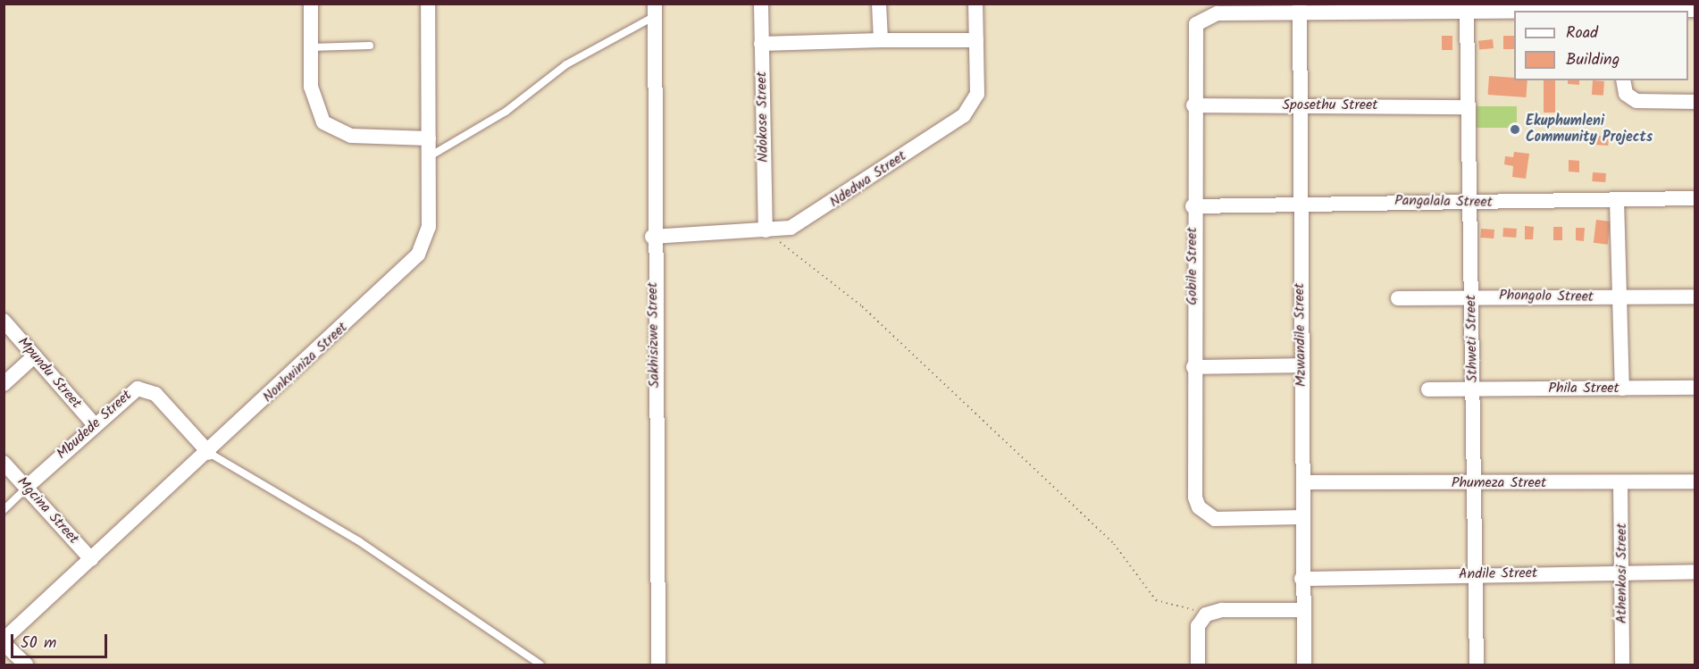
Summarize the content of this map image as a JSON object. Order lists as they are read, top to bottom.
{
  "streets": {
    "street": [
      "Sposethu Street",
      "Ndokose Street",
      "Ndedwa Street",
      "Pangalala Street",
      "Gobile Street",
      "Phongolo Street",
      "Sakhisizwe Street",
      "Mzwandile Street",
      "Sthweti Street",
      "Nonkwiniza Street",
      "Mpundu Street",
      "Phila Street",
      "Mbudede Street",
      "Phumeza Street",
      "Mgcina Street",
      "Athenkosi Street",
      "Andile Street"
    ]
  },
  "crossings": [
    ["Sposethu Street", "Gobile Street"],
    ["Sposethu Street", "Mzwandile Street"],
    ["Sposethu Street", "Sthweti Street"],
    ["Ndokose Street", "Ndedwa Street"],
    ["Ndedwa Street", "Sakhisizwe Street"],
    ["Pangalala Street", "Gobile Street"],
    ["Pangalala Street", "Mzwandile Street"],
    ["Pangalala Street", "Sthweti Street"],
    ["Gobile Street", "Mzwandile Street"],
    ["Gobile Street", "Sthweti Street"],
    ["Phongolo Street", "Sthweti Street"],
    ["Mzwandile Street", "Phumeza Street"],
    ["Mzwandile Street", "Andile Street"],
    ["Sthweti Street", "Phila Street"],
    ["Sthweti Street", "Phumeza Street"],
    ["Sthweti Street", "Andile Street"],
    ["Nonkwiniza Street", "Mbudede Street"],
    ["Nonkwiniza Street", "Mgcina Street"],
    ["Mpundu Street", "Mbudede Street"],
    ["Mbudede Street", "Mgcina Street"],
    ["Phumeza Street", "Athenkosi Street"],
    ["Athenkosi Street", "Andile Street"]
  ],
  "places": ["Ekuphumleni Community Projects"],
  "legend": ["Road", "Building"],
  "scale_bar": "50 m"
}
